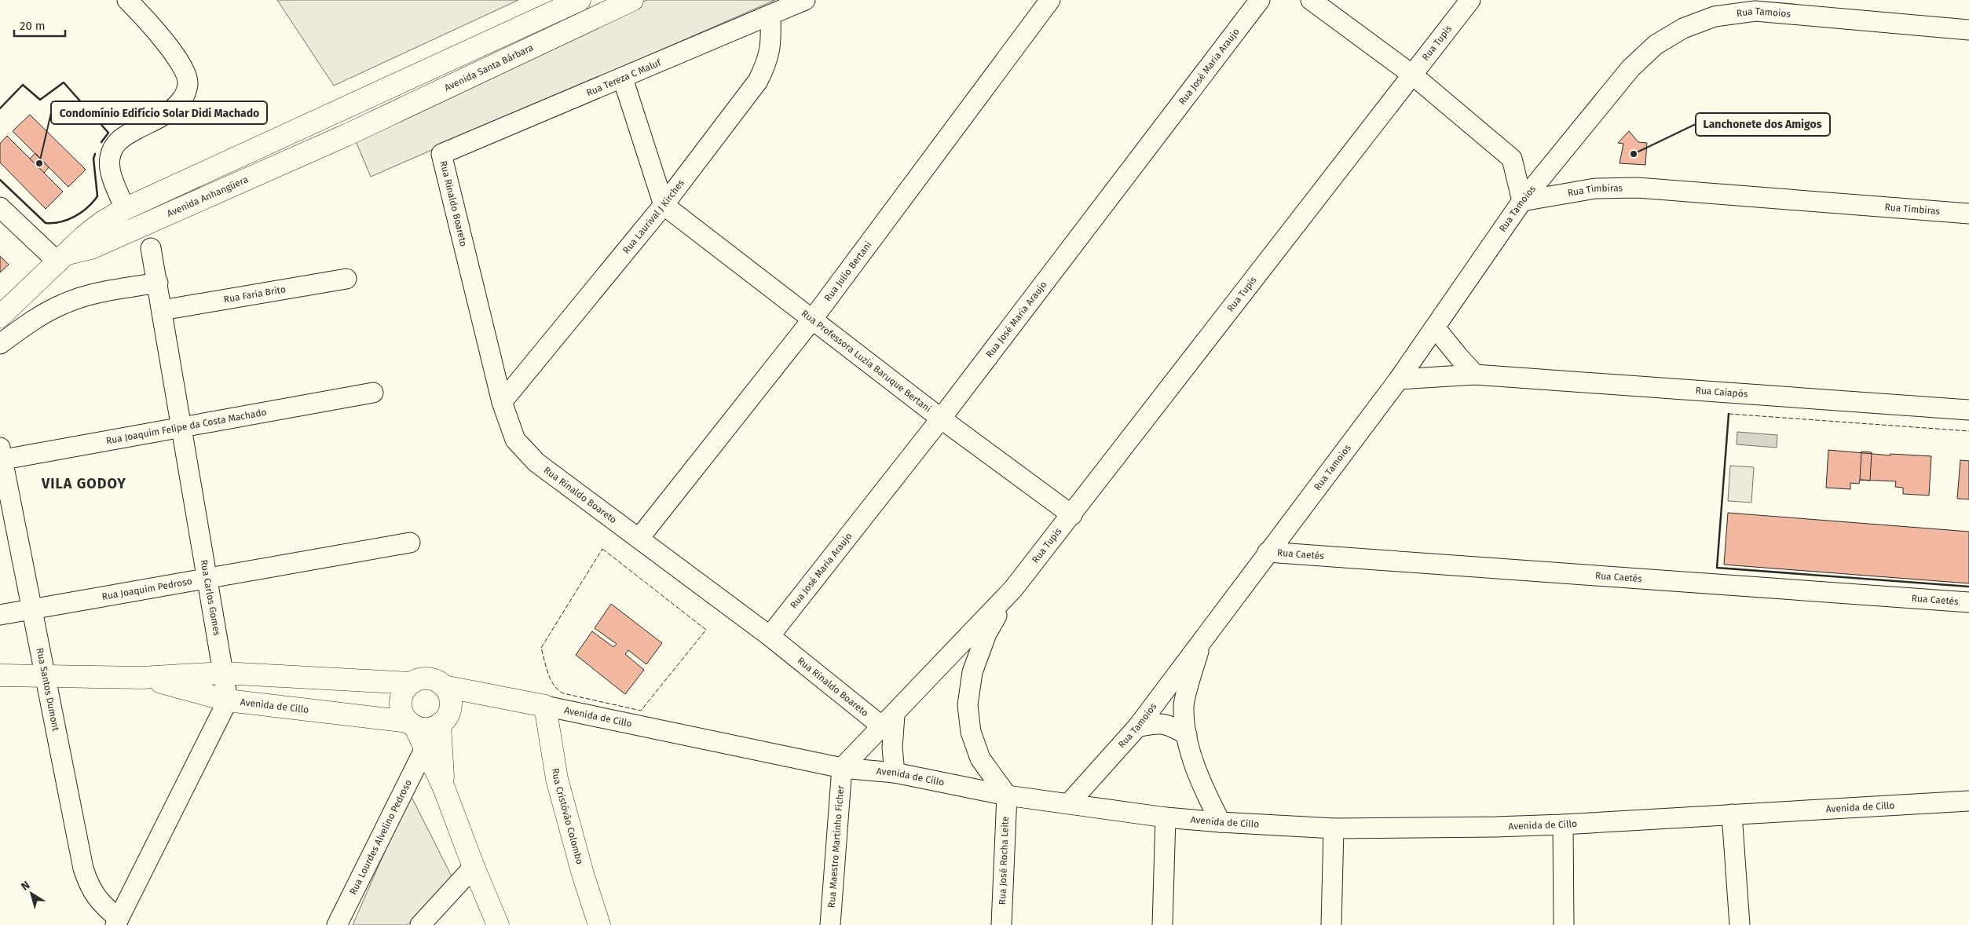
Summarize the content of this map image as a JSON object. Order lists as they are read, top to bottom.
{
  "streets": {
    "main road": [
      "Avenida Santa Bárbara",
      "Avenida Anhangüera",
      "Avenida de Cillo",
      "Rua Cristóvão Colombo"
    ],
    "street": [
      "Rua Tamoios",
      "Rua Tupis",
      "Rua José Maria Araujo",
      "Rua Tereza C Maluf",
      "Rua Timbiras",
      "Rua Rinaldo Boareto",
      "Rua Laurival J Kirches",
      "Rua Julio Bertani",
      "Rua Faria Brito",
      "Rua Professora Luzia Baruque Bertani",
      "Rua Caiapós",
      "Rua Joaquim Felipe da Costa Machado",
      "Rua Caetés",
      "Rua Joaquim Pedroso",
      "Rua Carlos Gomes",
      "Rua Santos Dumont",
      "Rua Lourdes Alvelino Pedroso",
      "Rua Maestro Martinho Ficher",
      "Rua José Rocha Leite"
    ]
  },
  "crossings": [
    ["Rua Tamoios", "Rua Timbiras"],
    ["Rua Tamoios", "Rua Caiapós"],
    ["Rua Tamoios", "Rua Caetés"],
    ["Rua Tamoios", "Avenida de Cillo"],
    ["Rua Tupis", "Rua Rinaldo Boareto"],
    ["Rua Tupis", "Rua Professora Luzia Baruque Bertani"],
    ["Rua Tupis", "Avenida de Cillo"],
    ["Rua Tupis", "Rua Maestro Martinho Ficher"],
    ["Rua Tupis", "Rua José Rocha Leite"],
    ["Rua José Maria Araujo", "Rua Rinaldo Boareto"],
    ["Rua José Maria Araujo", "Rua Professora Luzia Baruque Bertani"],
    ["Avenida Santa Bárbara", "Avenida Anhangüera"],
    ["Rua Tereza C Maluf", "Rua Rinaldo Boareto"],
    ["Rua Tereza C Maluf", "Rua Laurival J Kirches"],
    ["Rua Rinaldo Boareto", "Rua Laurival J Kirches"],
    ["Rua Rinaldo Boareto", "Rua Julio Bertani"],
    ["Rua Laurival J Kirches", "Rua Professora Luzia Baruque Bertani"],
    ["Rua Julio Bertani", "Rua Professora Luzia Baruque Bertani"],
    ["Rua Faria Brito", "Rua Carlos Gomes"],
    ["Rua Joaquim Felipe da Costa Machado", "Rua Carlos Gomes"],
    ["Rua Joaquim Felipe da Costa Machado", "Rua Santos Dumont"],
    ["Rua Joaquim Pedroso", "Rua Carlos Gomes"],
    ["Rua Joaquim Pedroso", "Rua Santos Dumont"],
    ["Rua Carlos Gomes", "Avenida de Cillo"],
    ["Rua Santos Dumont", "Avenida de Cillo"],
    ["Avenida de Cillo", "Rua Cristóvão Colombo"],
    ["Avenida de Cillo", "Rua Maestro Martinho Ficher"],
    ["Avenida de Cillo", "Rua José Rocha Leite"]
  ],
  "districts": ["VILA GODOY"],
  "places": ["Lanchonete dos Amigos", "Condomínio Edifício Solar Didi Machado"],
  "scale_bar": "20 m",
  "north": "top left"
}
